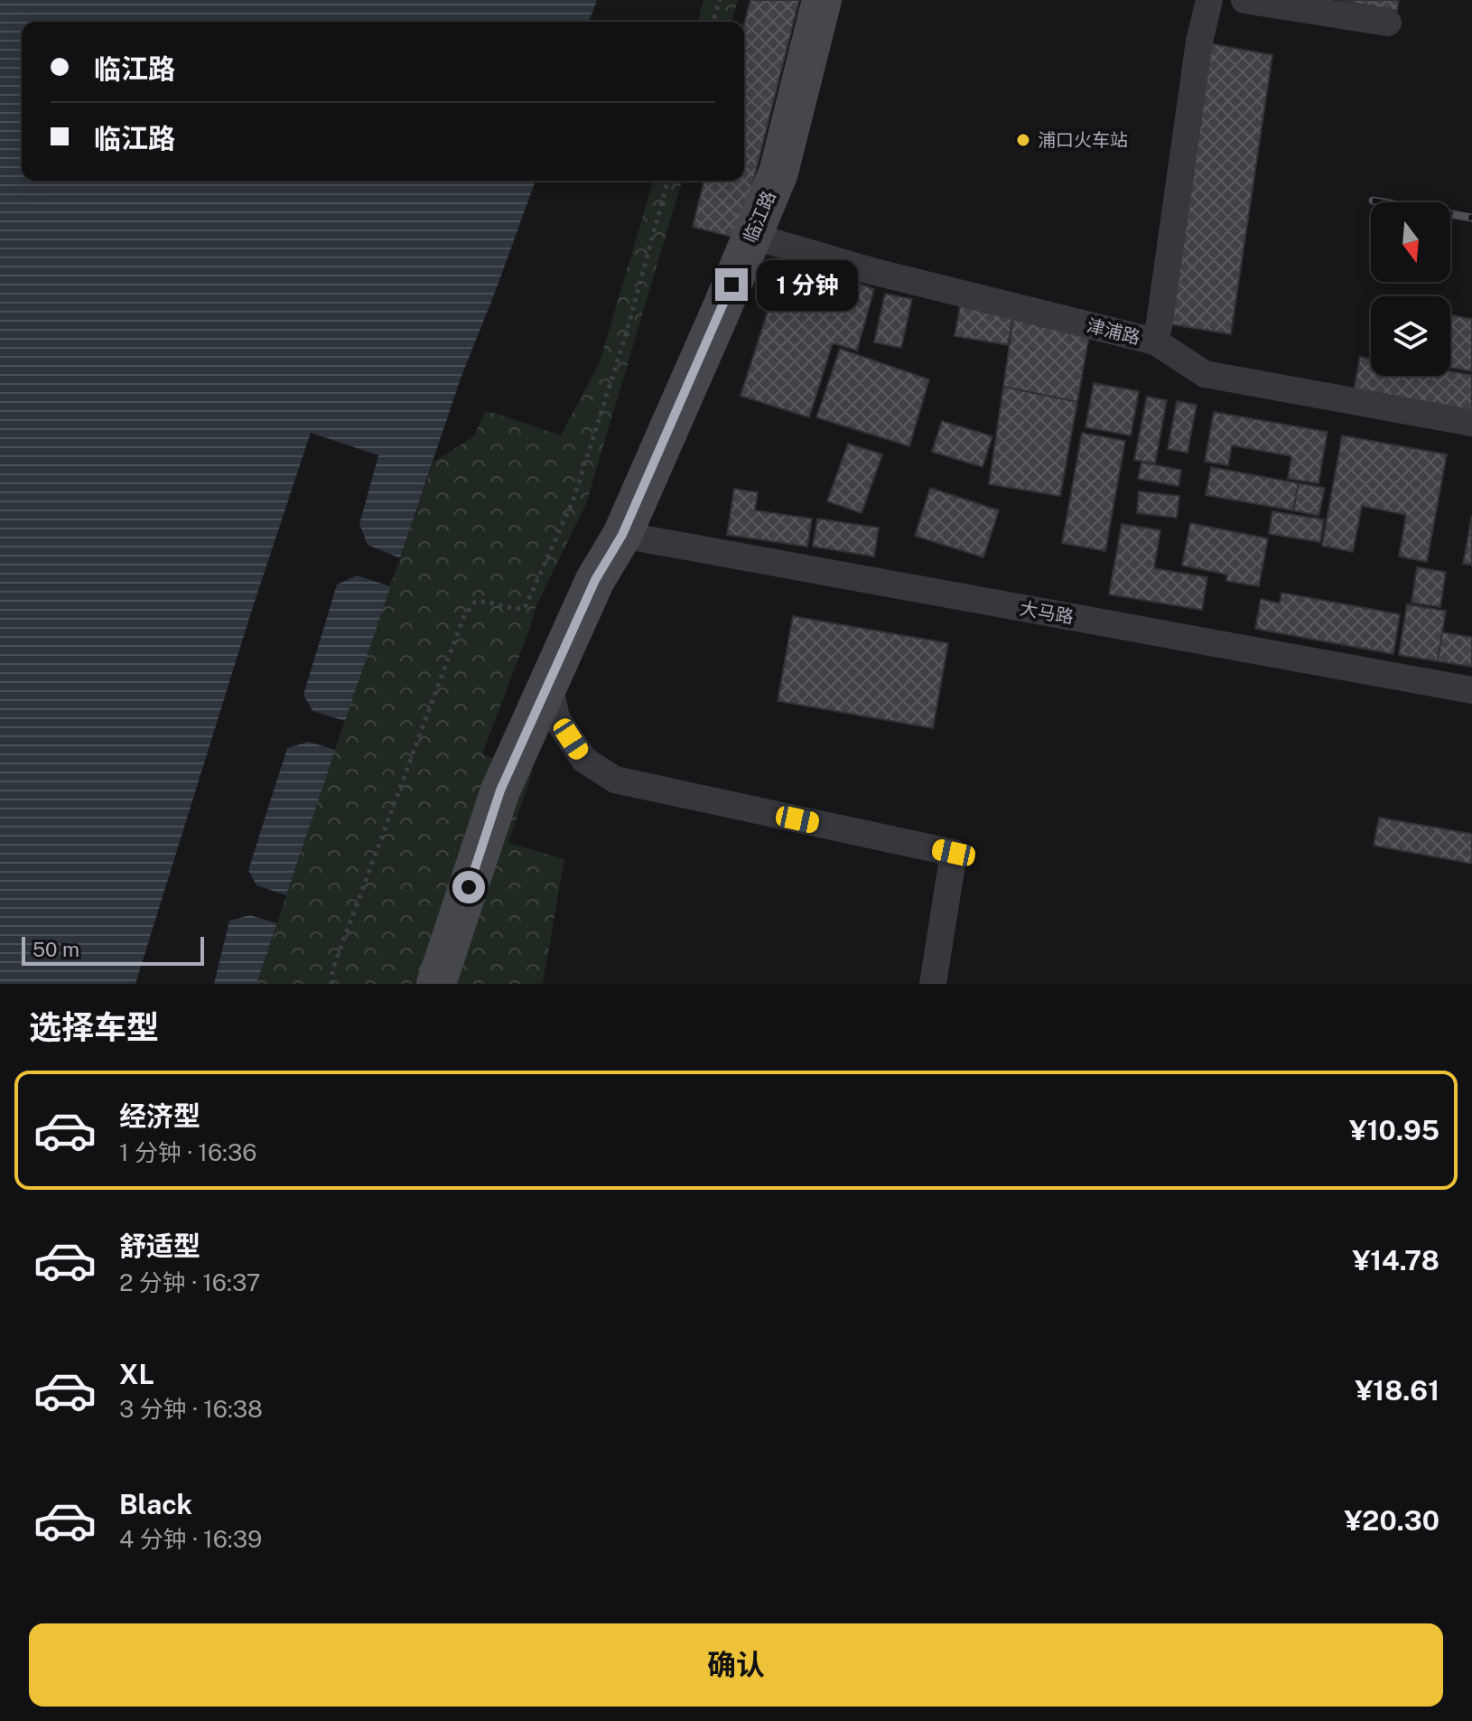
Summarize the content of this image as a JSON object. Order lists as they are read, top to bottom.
{
  "streets": {
    "street": ["临江路", "津浦路", "大马路"]
  },
  "crossings": [
    ["临江路", "津浦路"],
    ["临江路", "大马路"]
  ],
  "places": ["浦口火车站"],
  "scale_bar": "50 m",
  "north": "bottom",
  "page": {
    "banner": ["临江路", "临江路"],
    "bubble": "1 分钟",
    "scale": "50 m",
    "heading": "选择车型",
    "list": [
      {
        "name": "经济型",
        "note": "1 分钟 · 16:36",
        "value": "¥10.95"
      },
      {
        "name": "舒适型",
        "note": "2 分钟 · 16:37",
        "value": "¥14.78"
      },
      {
        "name": "XL",
        "note": "3 分钟 · 16:38",
        "value": "¥18.61"
      },
      {
        "name": "Black",
        "note": "4 分钟 · 16:39",
        "value": "¥20.30"
      }
    ],
    "buttons": "确认"
  }
}
